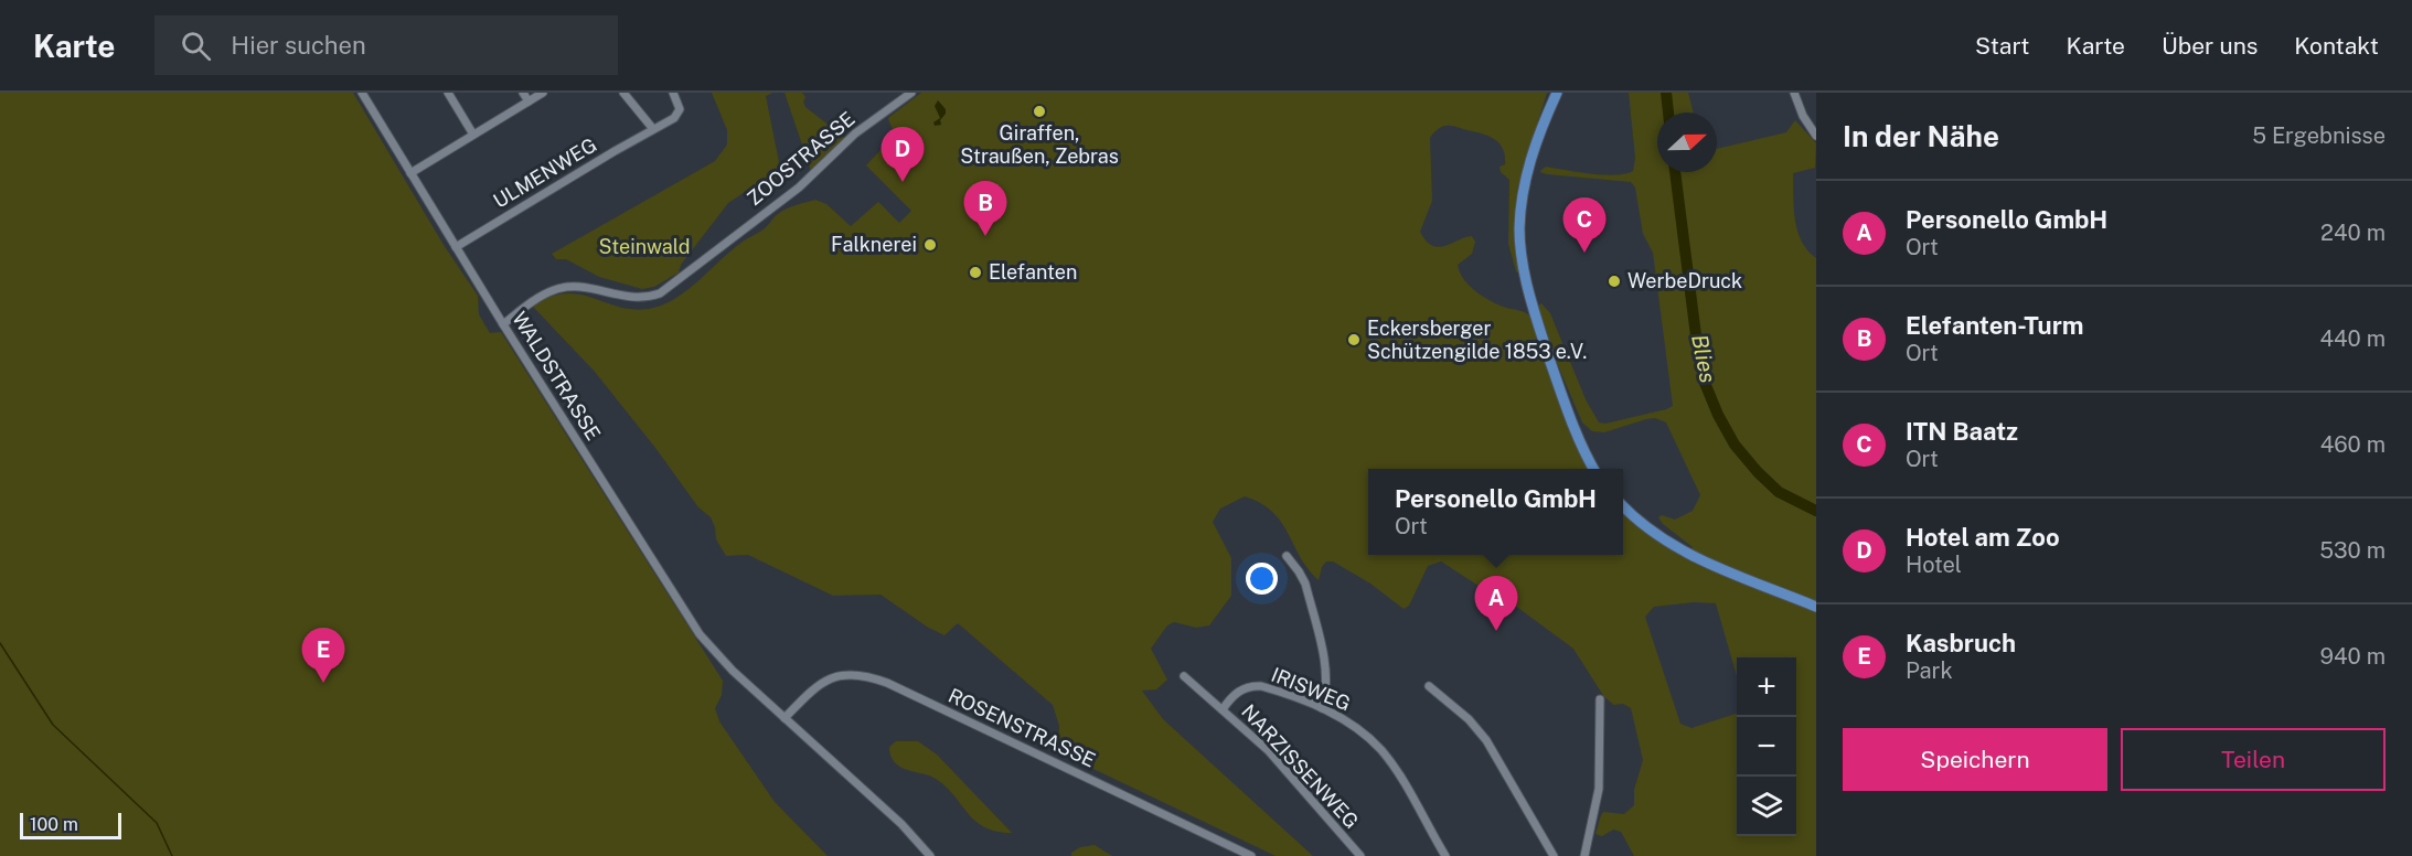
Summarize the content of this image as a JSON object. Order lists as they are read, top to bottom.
{
  "streets": {
    "street": [
      "ZOOSTRASSE",
      "ULMENWEG",
      "WALDSTRASSE",
      "IRISWEG",
      "ROSENSTRASSE",
      "NARZISSENWEG"
    ]
  },
  "crossings": [
    ["ZOOSTRASSE", "WALDSTRASSE"],
    ["ULMENWEG", "WALDSTRASSE"],
    ["WALDSTRASSE", "ROSENSTRASSE"],
    ["IRISWEG", "NARZISSENWEG"]
  ],
  "water": ["Blies"],
  "parks": ["Steinwald"],
  "places": [
    "Giraffen, Straußen, Zebras",
    "Falknerei",
    "Elefanten",
    "WerbeDruck",
    "Eckersberger Schützengilde 1853 e.V."
  ],
  "scale_bar": "100 m",
  "north": "right",
  "page": {
    "header": "Karte",
    "search": "Hier suchen",
    "nav": [
      "Start",
      "Karte",
      "Über uns",
      "Kontakt"
    ],
    "heading": ["In der Nähe", "5 Ergebnisse"],
    "pins": [
      "D",
      "B",
      "C",
      "A",
      "E"
    ],
    "list": [
      {
        "mark": "A",
        "name": "Personello GmbH",
        "note": "Ort",
        "value": "240 m"
      },
      {
        "mark": "B",
        "name": "Elefanten-Turm",
        "note": "Ort",
        "value": "440 m"
      },
      {
        "mark": "C",
        "name": "ITN Baatz",
        "note": "Ort",
        "value": "460 m"
      },
      {
        "mark": "D",
        "name": "Hotel am Zoo",
        "note": "Hotel",
        "value": "530 m"
      },
      {
        "mark": "E",
        "name": "Kasbruch",
        "note": "Park",
        "value": "940 m"
      }
    ],
    "popup": ["Personello GmbH", "Ort"],
    "map_buttons": ["+", "−"],
    "buttons": ["Speichern", "Teilen"],
    "scale": "100 m"
  }
}
